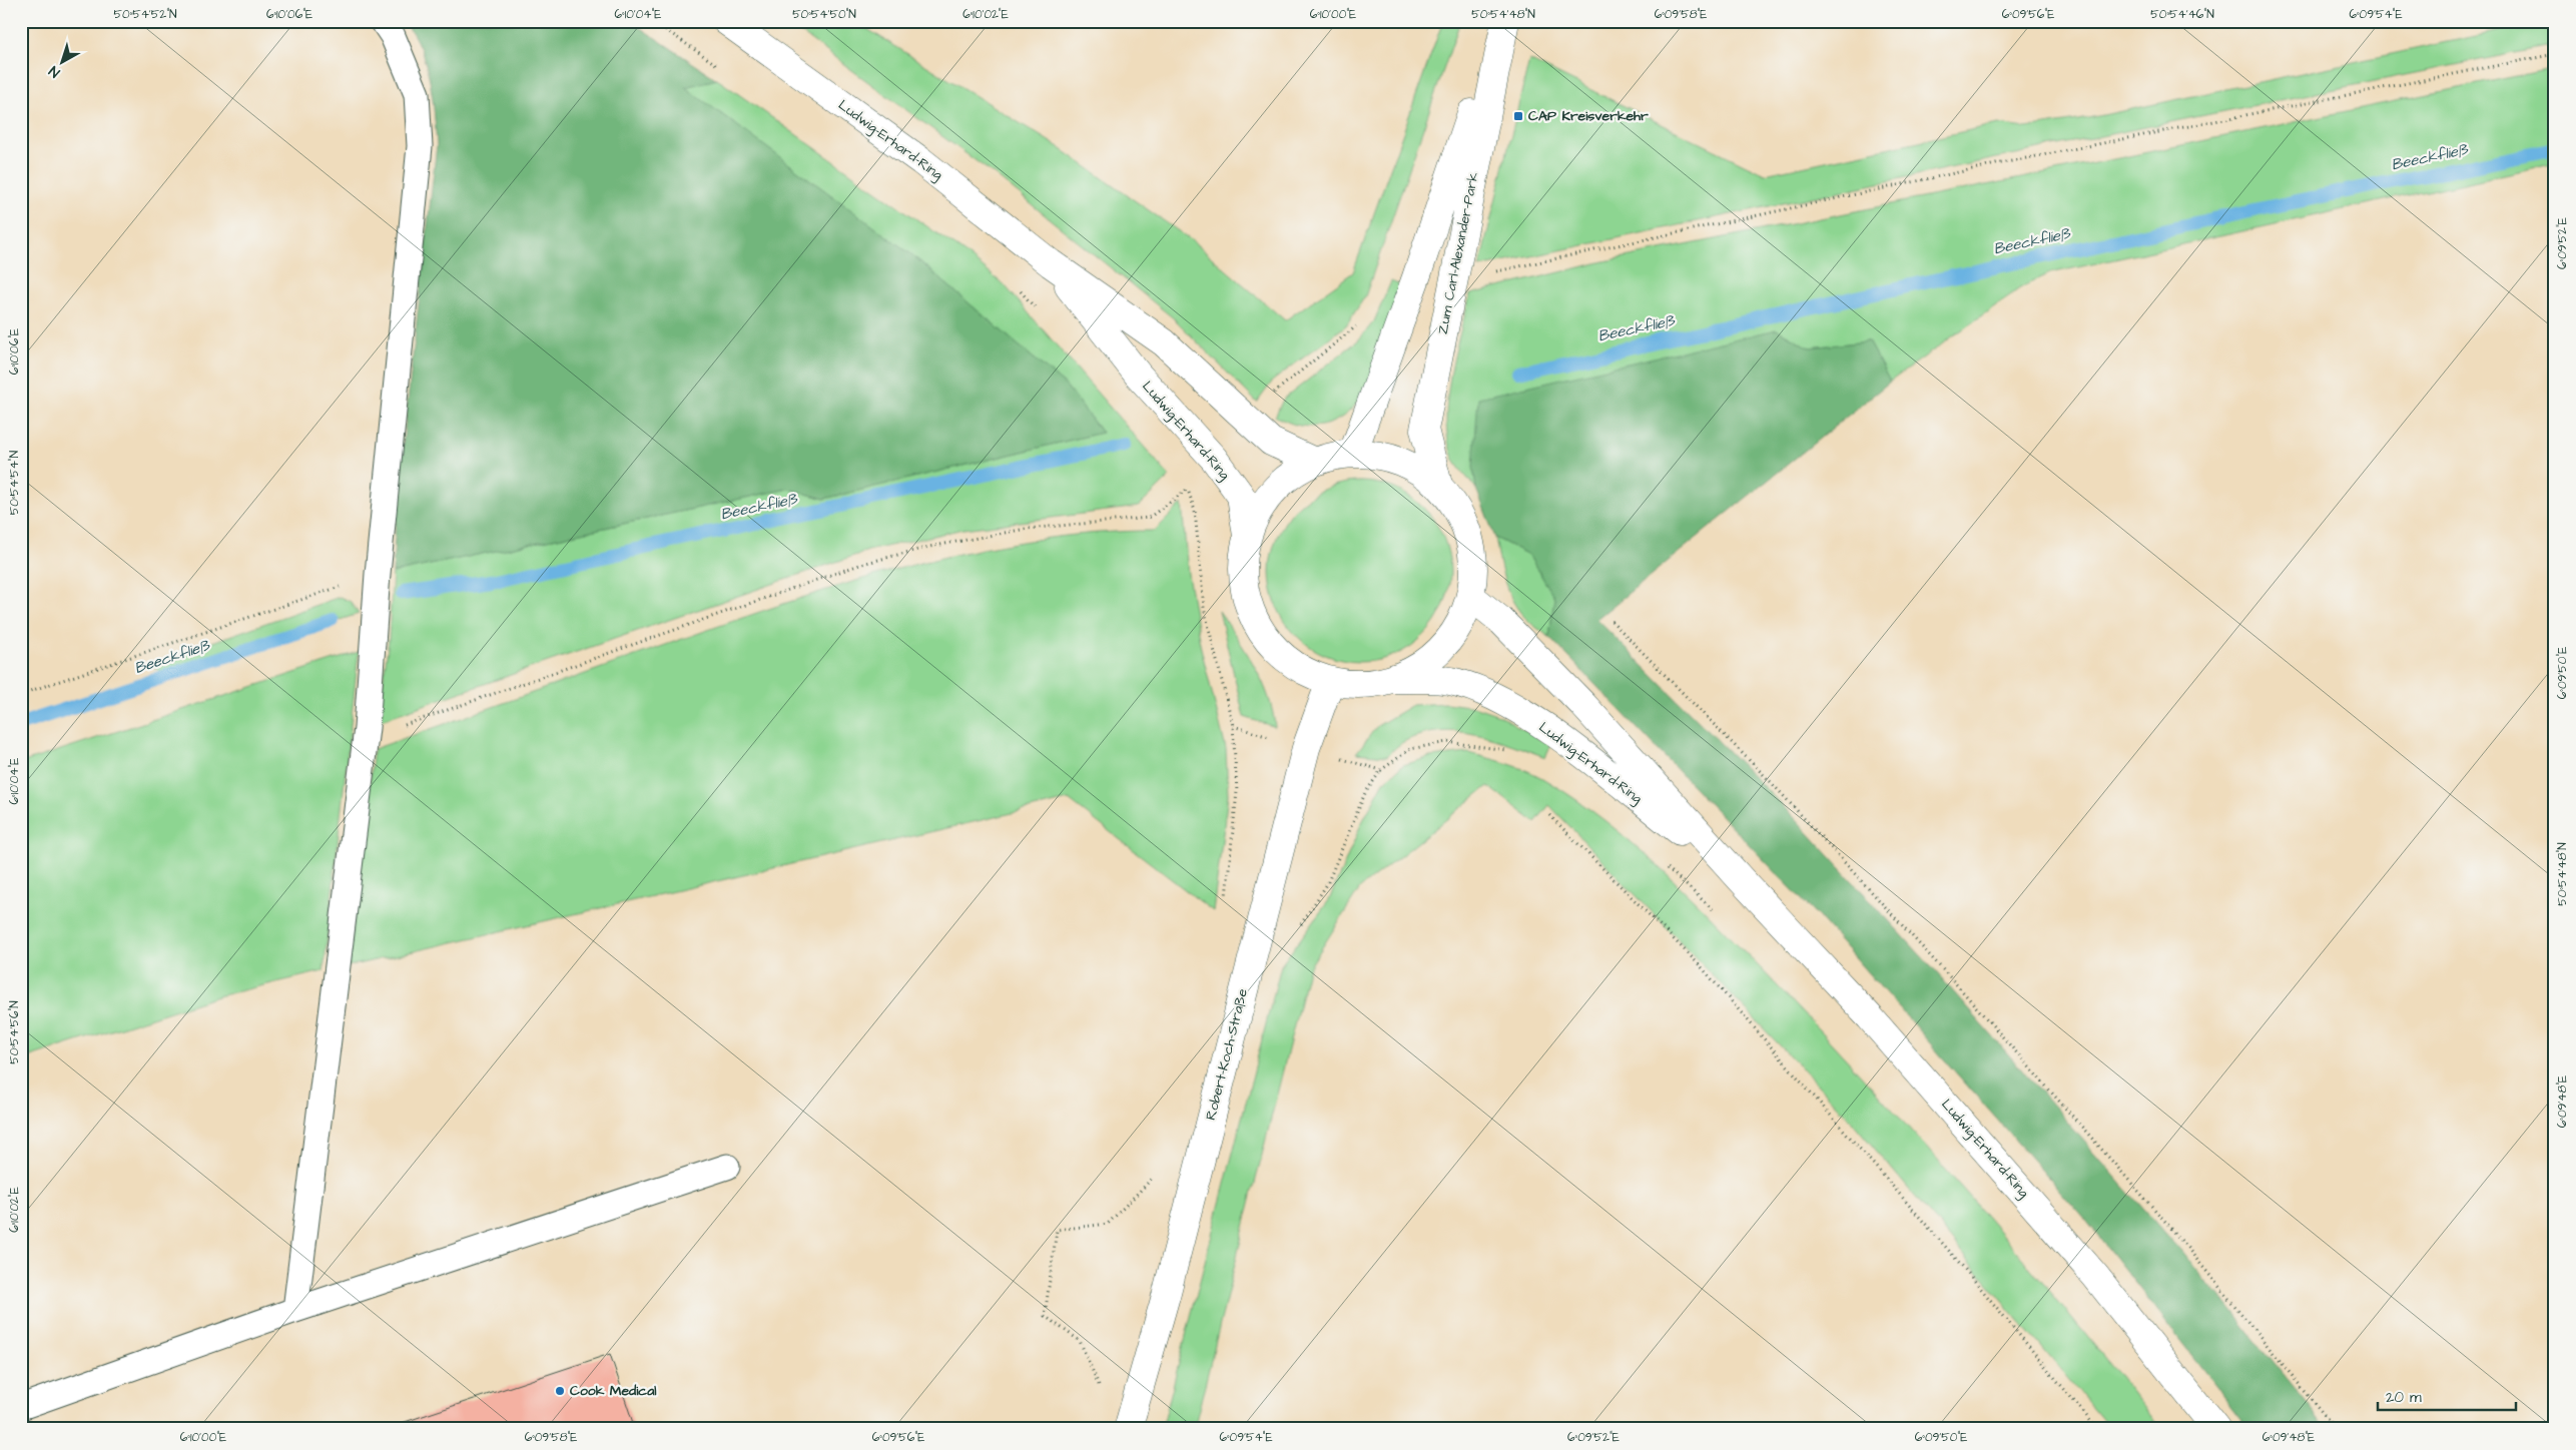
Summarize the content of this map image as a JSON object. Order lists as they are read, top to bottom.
{
  "streets": {
    "main road": ["Ludwig-Erhard-Ring", "Zum Carl-Alexander-Park", "Robert-Koch-Straße"]
  },
  "water": ["Beeckfließ"],
  "places": {
    "transit": ["CAP Kreisverkehr"],
    "other": ["Cook Medical"]
  },
  "scale_bar": "20 m",
  "north": "bottom left",
  "coordinates": [
    "50°54'52\"N",
    "6°10'06\"E",
    "6°10'04\"E",
    "50°54'50\"N",
    "6°10'02\"E",
    "6°10'00\"E",
    "50°54'48\"N",
    "6°09'58\"E",
    "6°09'56\"E",
    "50°54'46\"N",
    "6°09'54\"E",
    "6°09'52\"E",
    "50°54'54\"N",
    "6°09'50\"E",
    "50°54'56\"N",
    "6°09'48\"E"
  ]
}
